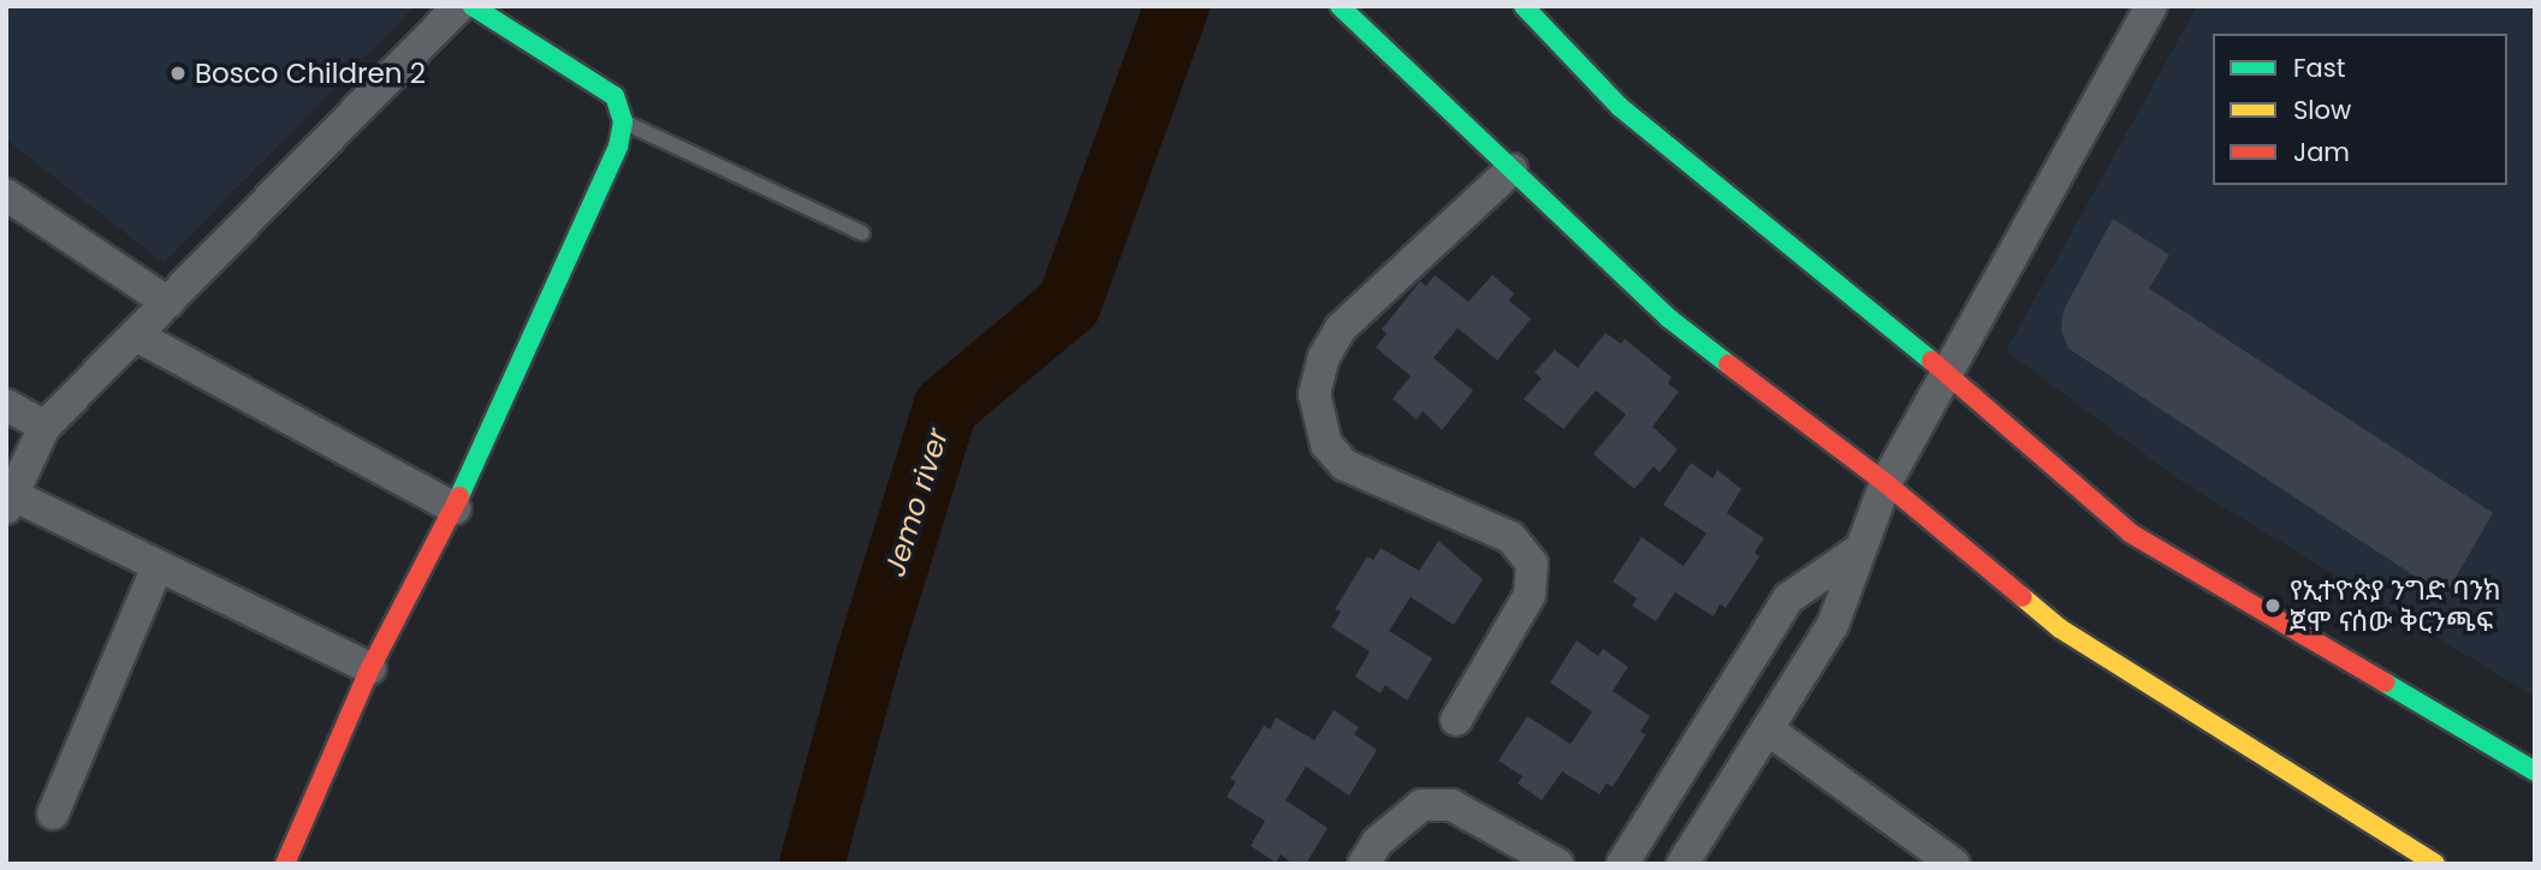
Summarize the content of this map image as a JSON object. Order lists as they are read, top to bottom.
{
  "water": ["Jemo river"],
  "places": ["Bosco Children 2", "የኢተዮጵያ ንግድ ባንክ ጀሞ ናሰው ቅርንጫፍ"],
  "legend": ["Fast", "Slow", "Jam"]
}
